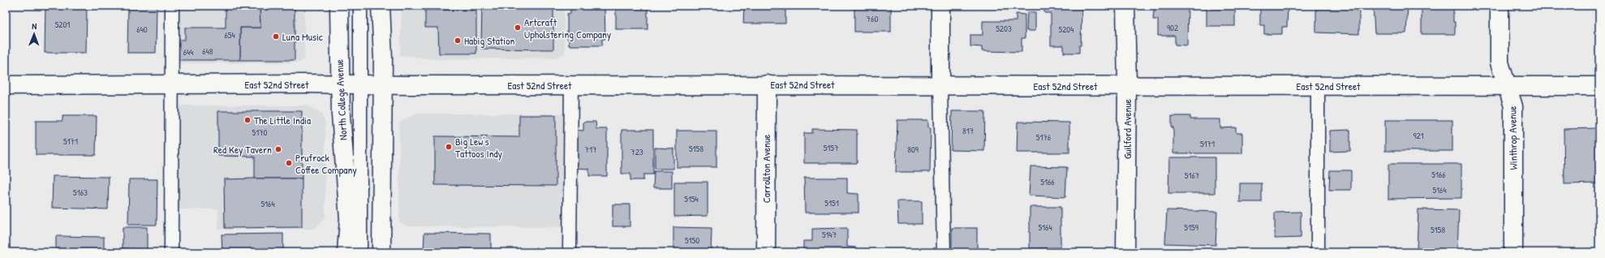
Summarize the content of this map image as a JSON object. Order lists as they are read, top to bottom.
{
  "streets": {
    "street": [
      "East 52nd Street",
      "North College Avenue",
      "Guilford Avenue",
      "Winthrop Avenue",
      "Carrollton Avenue"
    ]
  },
  "crossings": [
    ["East 52nd Street", "North College Avenue"],
    ["East 52nd Street", "Guilford Avenue"],
    ["East 52nd Street", "Winthrop Avenue"],
    ["East 52nd Street", "Carrollton Avenue"]
  ],
  "places": [
    "Artcraft Upholstering Company",
    "Luna Music",
    "Habig Station",
    "The Little India",
    "Big Lew's Tattoos Indy",
    "Red Key Tavern",
    "Prufrock Coffee Company"
  ],
  "house_numbers": [
    "760",
    "5201",
    "902",
    "5203",
    "640",
    "5204",
    "654",
    "648",
    "644",
    "817",
    "5170",
    "921",
    "5176",
    "5171",
    "5171",
    "5157",
    "5158",
    "717",
    "809",
    "723",
    "5166",
    "5167",
    "5166",
    "5164",
    "5163",
    "5154",
    "5151",
    "5164",
    "5164",
    "5159",
    "5158",
    "5147",
    "5150"
  ],
  "north": "top"
}
